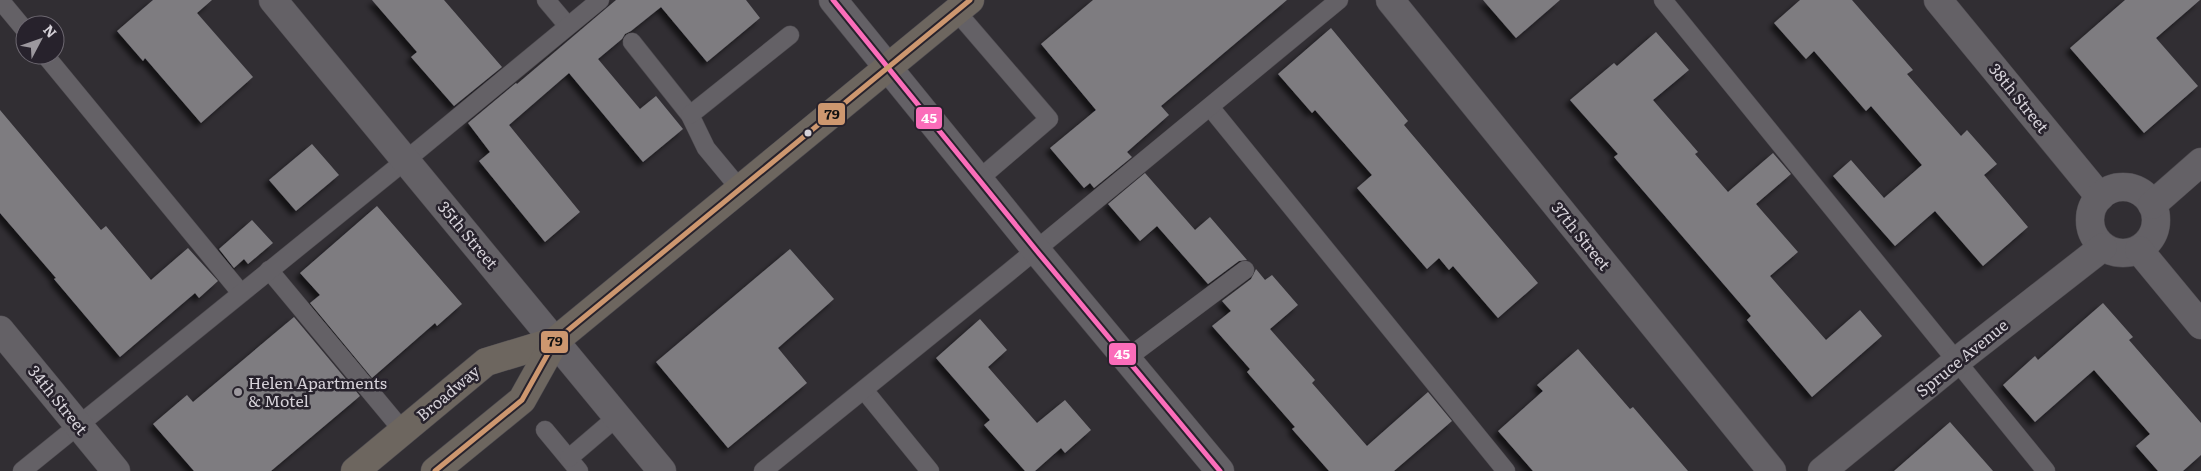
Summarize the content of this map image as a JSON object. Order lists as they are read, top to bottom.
{
  "streets": {
    "main road": ["Broadway"],
    "street": [
      "38th Street",
      "35th Street",
      "37th Street",
      "Spruce Avenue",
      "34th Street"
    ]
  },
  "crossings": [
    ["38th Street", "Spruce Avenue"],
    ["35th Street", "Broadway"]
  ],
  "places": ["Helen Apartments & Motel"],
  "lines": ["transit line 45", "transit line 79"],
  "north": "top right"
}
